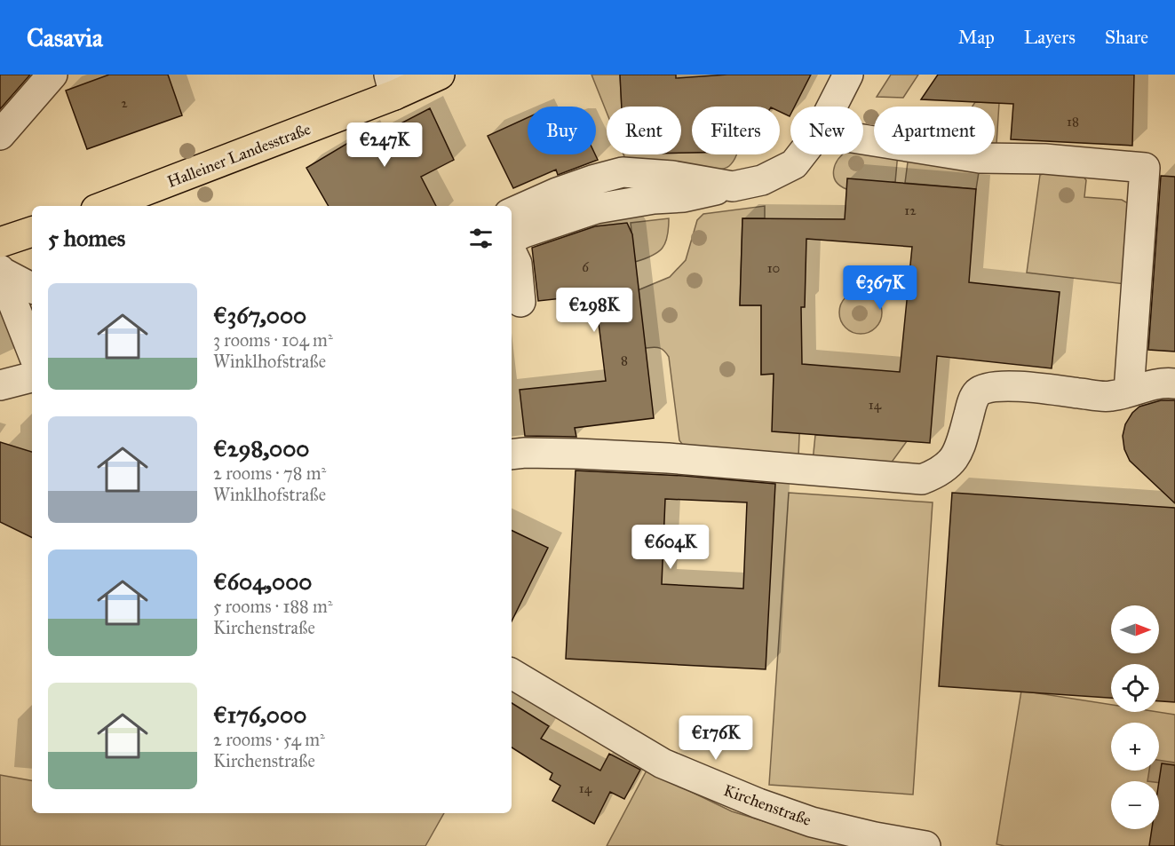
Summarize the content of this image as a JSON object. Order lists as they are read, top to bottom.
{
  "streets": {
    "main road": ["Halleiner Landesstraße"],
    "street": ["Kirchenstraße"]
  },
  "house_numbers": [
    "2",
    "18",
    "12",
    "6",
    "10",
    "8",
    "14",
    "14"
  ],
  "north": "right",
  "page": {
    "header": "Casavia",
    "nav": ["Map", "Layers", "Share"],
    "chip": [
      "Buy",
      "Rent",
      "Filters",
      "New",
      "Apartment"
    ],
    "price": [
      "€247K",
      "€367K",
      "€298K",
      "€604K",
      "€176K"
    ],
    "heading": "5 homes",
    "list": [
      {
        "name": "€367,000",
        "note": "3 rooms · 104 m² · Winklhofstraße"
      },
      {
        "name": "€298,000",
        "note": "2 rooms · 78 m² · Winklhofstraße"
      },
      {
        "name": "€604,000",
        "note": "5 rooms · 188 m² · Kirchenstraße"
      },
      {
        "name": "€176,000",
        "note": "2 rooms · 54 m² · Kirchenstraße"
      }
    ],
    "map_buttons": ["+", "−"]
  }
}
